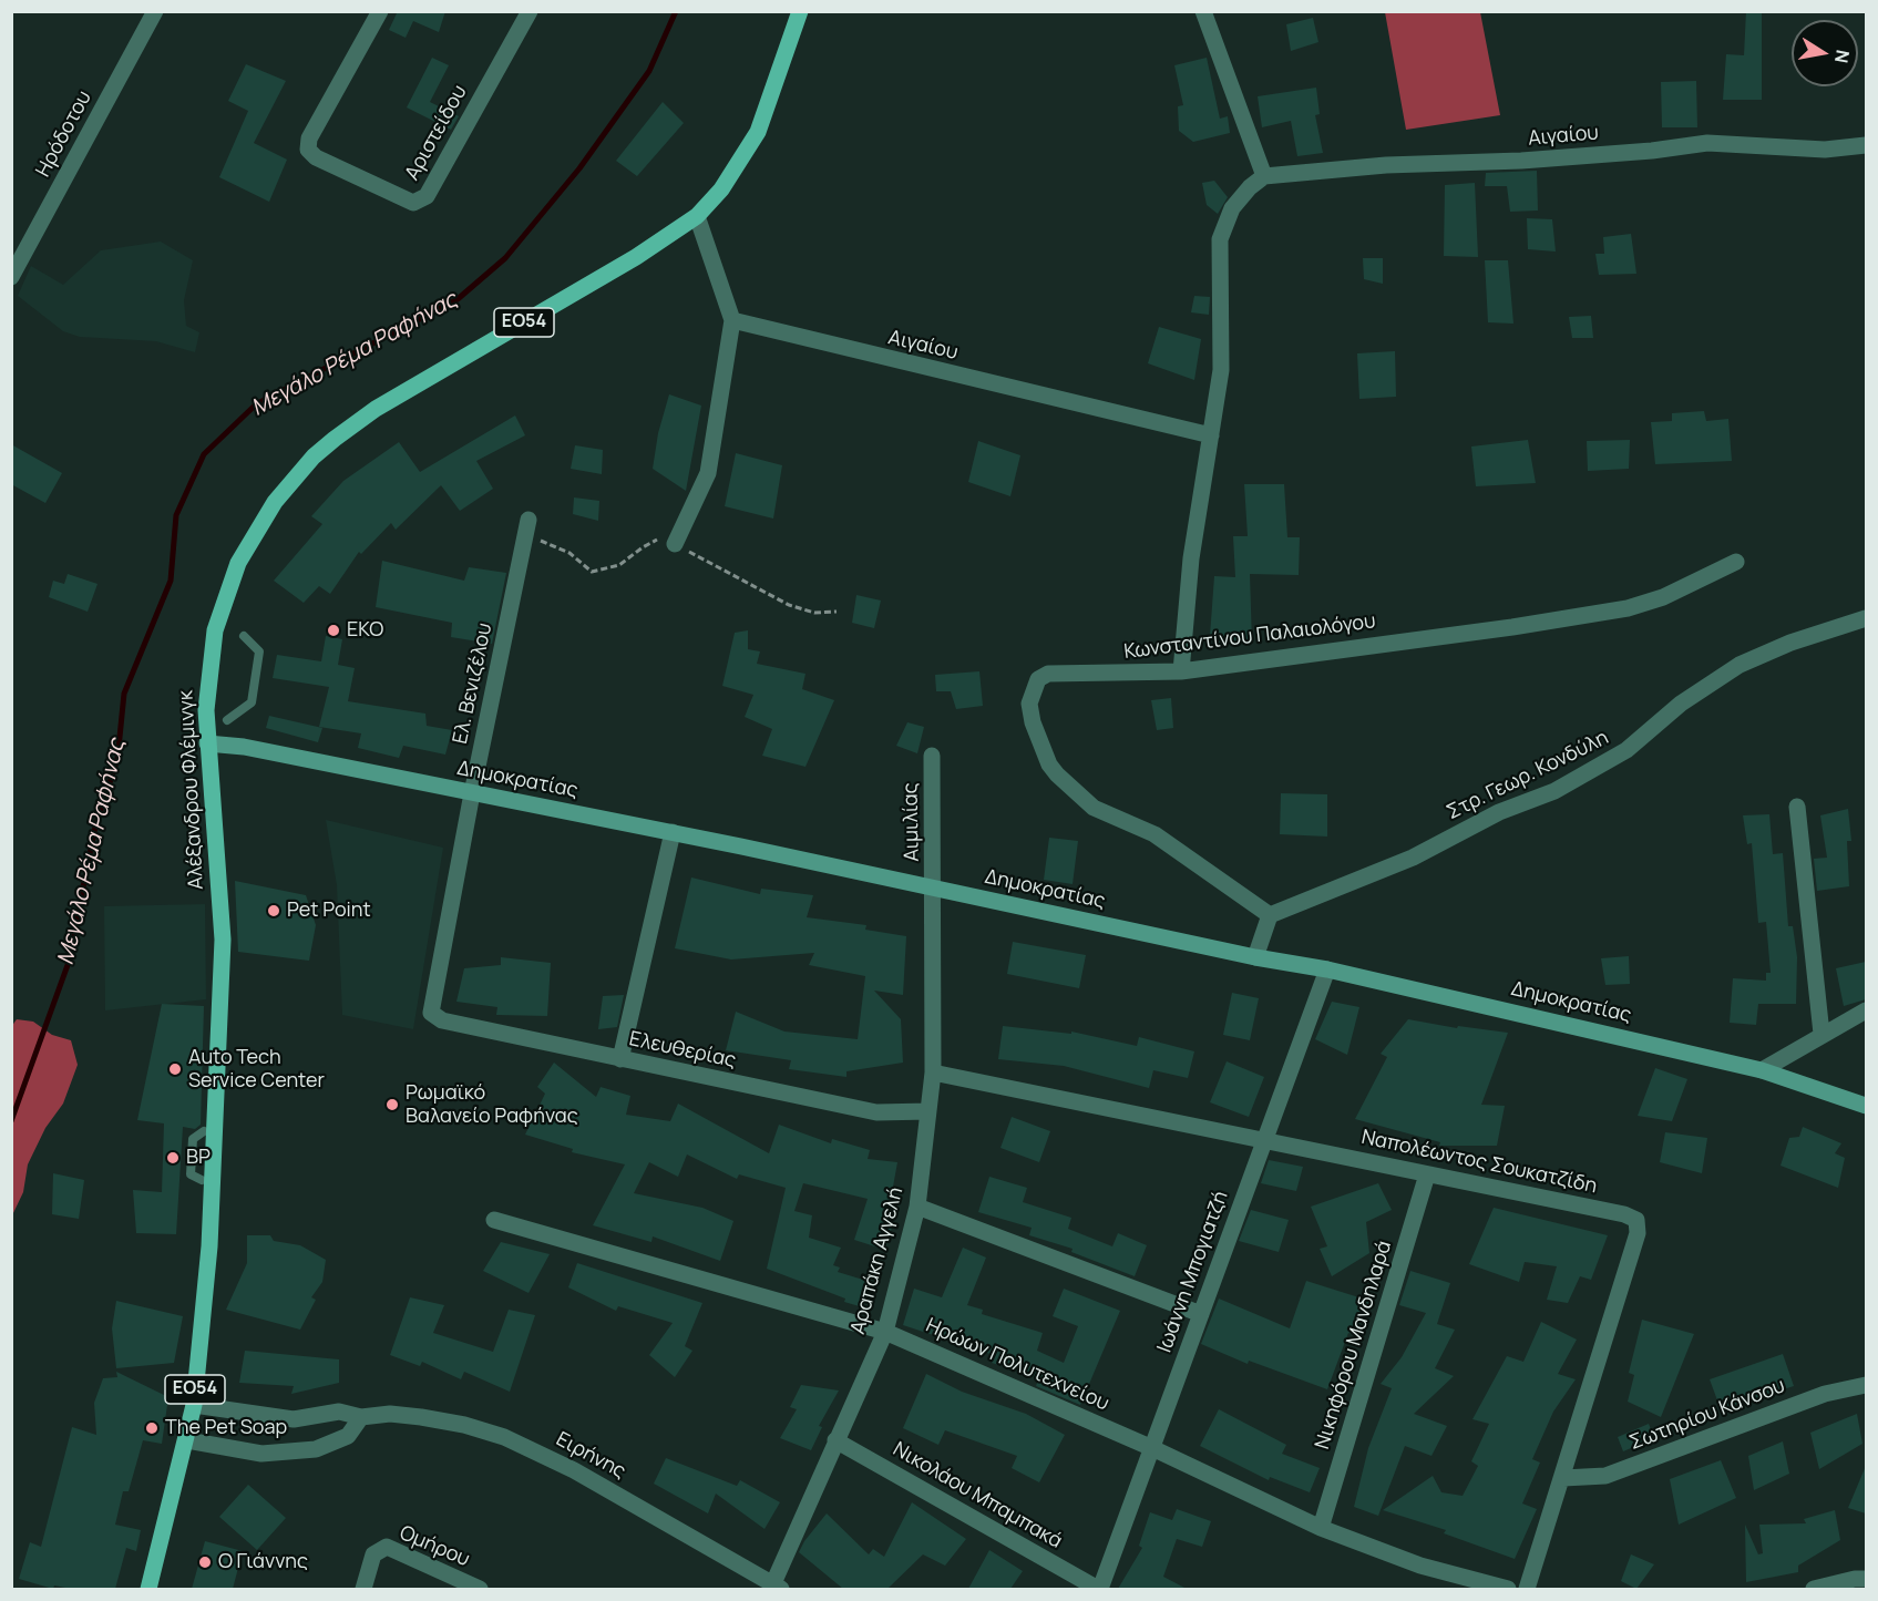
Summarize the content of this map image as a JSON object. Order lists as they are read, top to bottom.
{
  "streets": {
    "main road": ["ΕΟ54", "Αλέξανδρου Φλέμινγκ"],
    "street": [
      "Αριστείδου",
      "Ηρόδοτου",
      "Αιγαίου",
      "Κωνσταντίνου Παλαιολόγου",
      "Ελ. Βενιζέλου",
      "Στρ. Γεωρ. Κονδύλη",
      "Δημοκρατίας",
      "Αιμιλίας",
      "Ελευθερίας",
      "Ναπολέωντος Σουκατζίδη",
      "Αραπάκη Αγγελή",
      "Ιωάννη Μπογιατζή",
      "Νικηφόρου Μανδηλαρά",
      "Ηρώων Πολυτεχνείου",
      "Σωτηρίου Κάνσου",
      "Ειρήνης",
      "Νικολάου Μπαμπακά",
      "Ομήρου"
    ]
  },
  "crossings": [
    ["Κωνσταντίνου Παλαιολόγου", "Στρ. Γεωρ. Κονδύλη"],
    ["Ελ. Βενιζέλου", "Δημοκρατίας"],
    ["Ελ. Βενιζέλου", "Ελευθερίας"],
    ["Δημοκρατίας", "Αλέξανδρου Φλέμινγκ"],
    ["Δημοκρατίας", "Αιμιλίας"],
    ["Δημοκρατίας", "Αραπάκη Αγγελή"],
    ["Δημοκρατίας", "Ιωάννη Μπογιατζή"],
    ["Αλέξανδρου Φλέμινγκ", "Ειρήνης"],
    ["Αιμιλίας", "Αραπάκη Αγγελή"],
    ["Ελευθερίας", "Αραπάκη Αγγελή"],
    ["Ναπολέωντος Σουκατζίδη", "Αραπάκη Αγγελή"],
    ["Ναπολέωντος Σουκατζίδη", "Ιωάννη Μπογιατζή"],
    ["Ναπολέωντος Σουκατζίδη", "Νικηφόρου Μανδηλαρά"],
    ["Ναπολέωντος Σουκατζίδη", "Σωτηρίου Κάνσου"],
    ["Αραπάκη Αγγελή", "Ηρώων Πολυτεχνείου"],
    ["Αραπάκη Αγγελή", "Ειρήνης"],
    ["Αραπάκη Αγγελή", "Νικολάου Μπαμπακά"],
    ["Ιωάννη Μπογιατζή", "Ηρώων Πολυτεχνείου"],
    ["Ιωάννη Μπογιατζή", "Νικολάου Μπαμπακά"],
    ["Νικηφόρου Μανδηλαρά", "Ηρώων Πολυτεχνείου"]
  ],
  "water": ["Μεγάλο Ρέμα Ραφήνας"],
  "places": [
    "EKO",
    "Pet Point",
    "Auto Tech Service Center",
    "Ρωμαϊκό Βαλανείο Ραφήνας",
    "BP",
    "The Pet Soap",
    "Ο Γιάννης"
  ],
  "north": "right"
}
